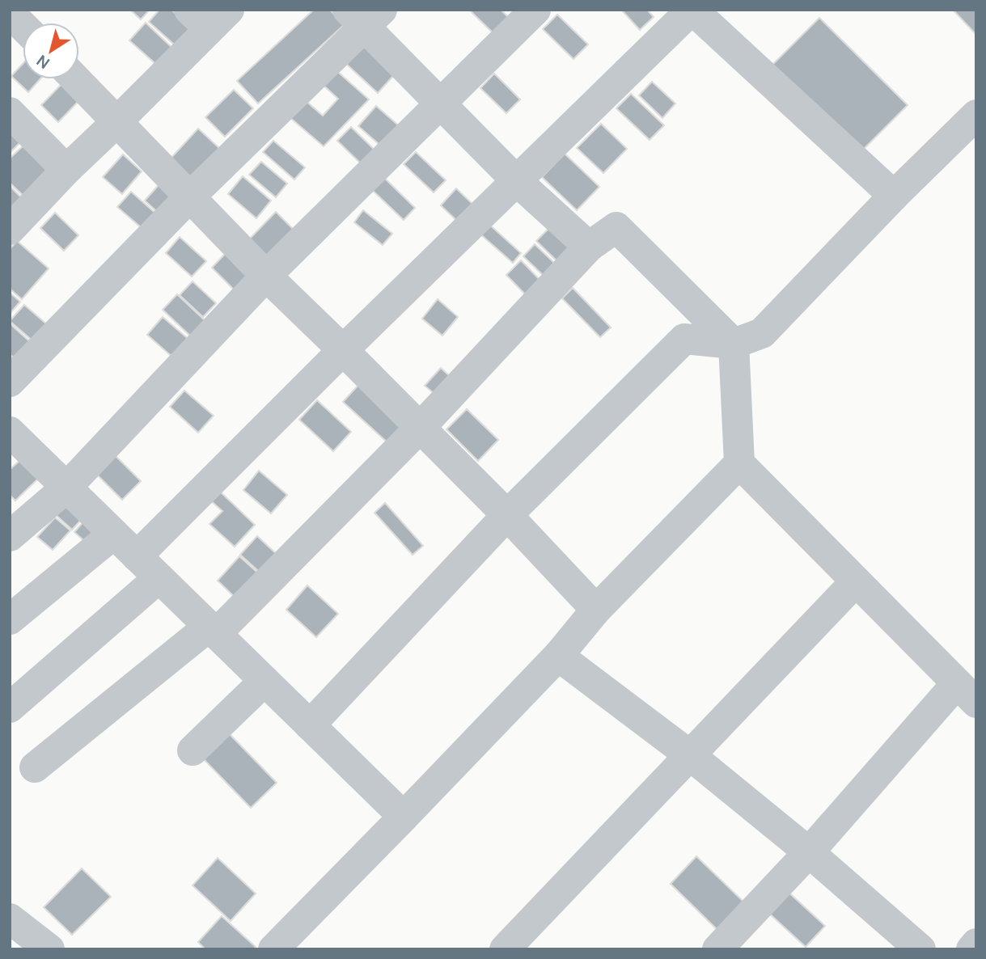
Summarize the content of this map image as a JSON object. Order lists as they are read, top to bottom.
{
  "north": "bottom left"
}
